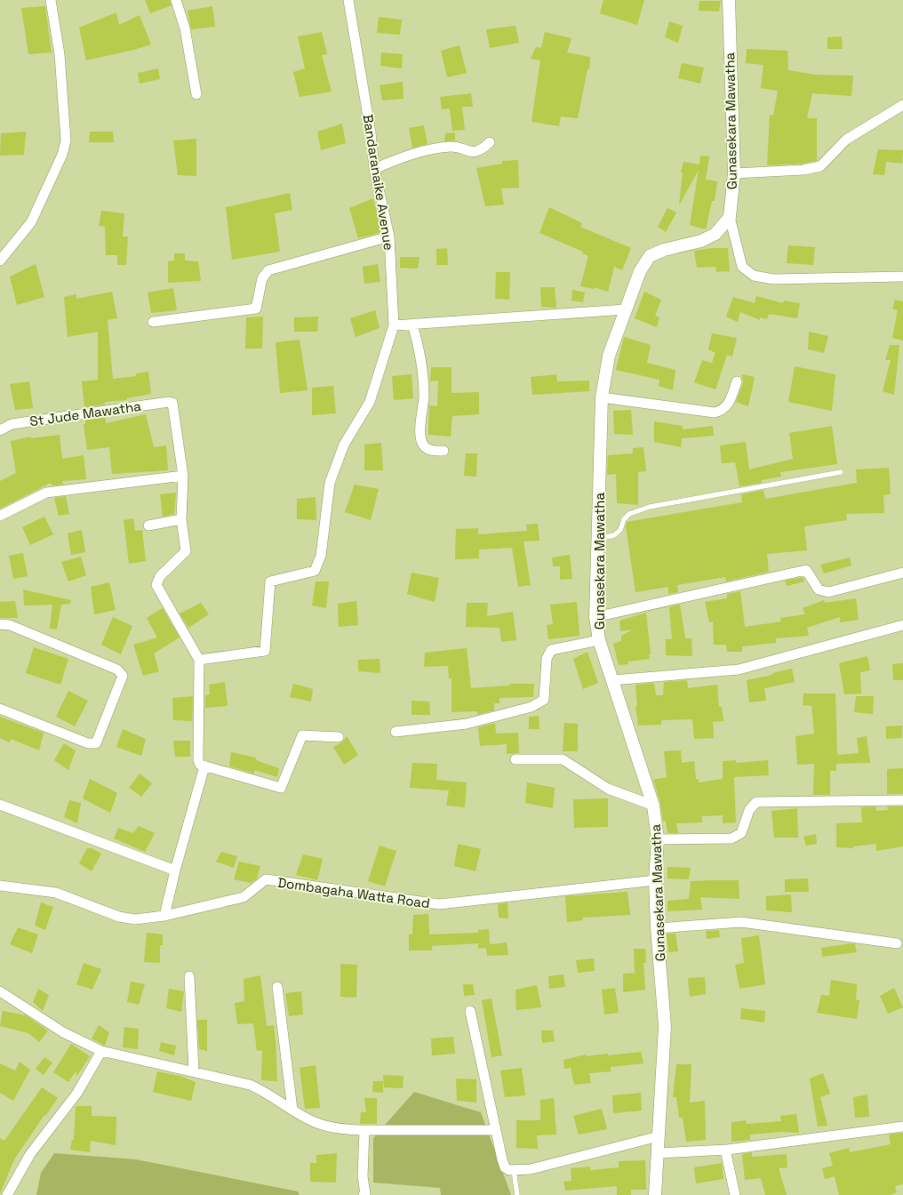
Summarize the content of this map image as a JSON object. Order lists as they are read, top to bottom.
{
  "streets": {
    "street": [
      "Gunasekara Mawatha",
      "Bandaranaike Avenue",
      "St Jude Mawatha",
      "Dombagaha Watta Road"
    ]
  },
  "crossings": [
    ["Gunasekara Mawatha", "Dombagaha Watta Road"]
  ]
}
